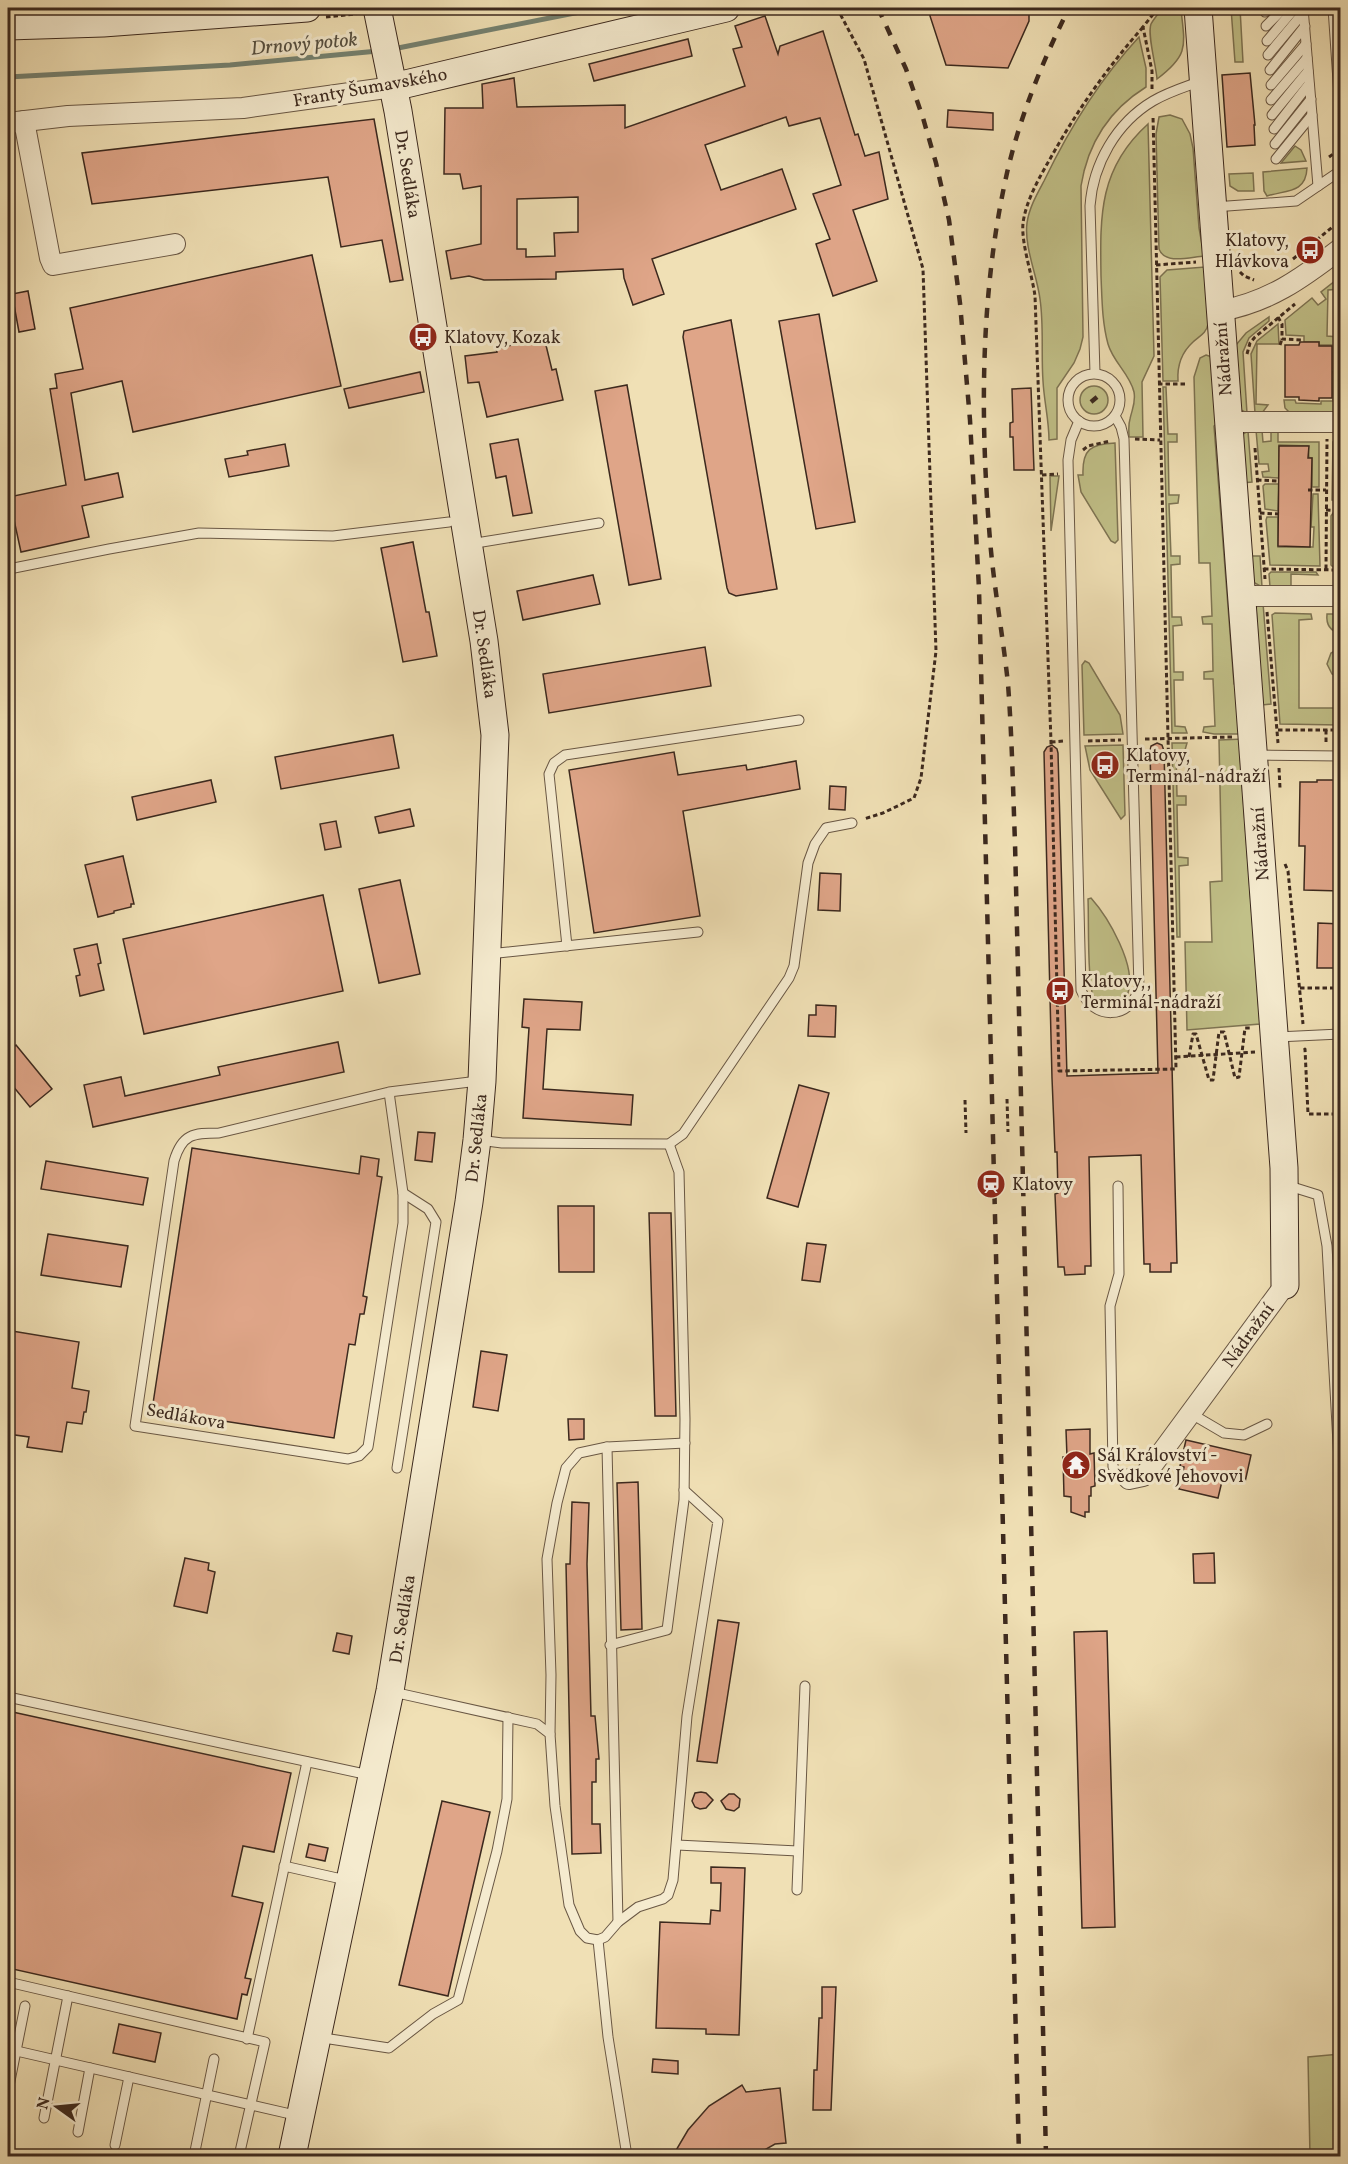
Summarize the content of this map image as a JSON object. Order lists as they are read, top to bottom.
{
  "streets": {
    "street": ["Franty Šumavského", "Dr. Sedláka", "Nádražní"],
    "lane": ["Sedlákova"]
  },
  "crossings": [
    ["Franty Šumavského", "Dr. Sedláka"],
    ["Dr. Sedláka", "Sedlákova"]
  ],
  "water": ["Drnový potok"],
  "places": {
    "bus stop": [
      "Klatovy, Hlávkova",
      "Klatovy, Kozak",
      "Klatovy, Terminál-nádraží",
      "Klatovy,, Terminál-nádraží"
    ],
    "station": ["Klatovy"],
    "temple": ["Sál Království - Svědkové Jehovovi"]
  },
  "north": "left"
}
